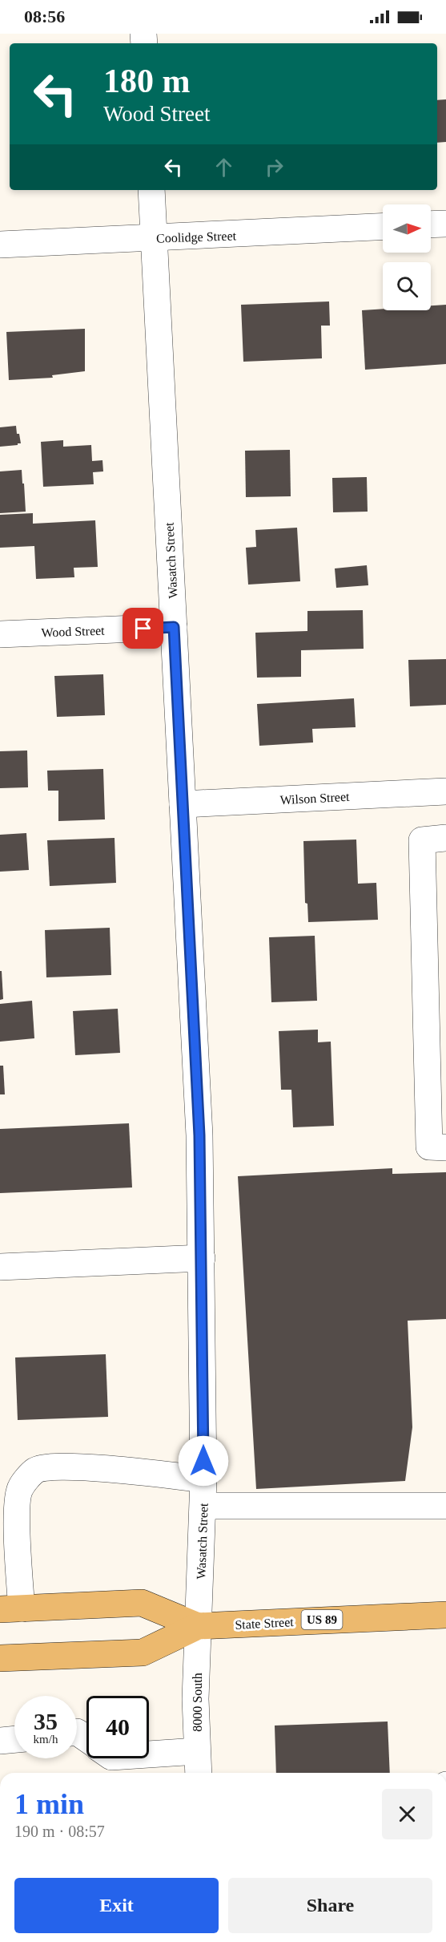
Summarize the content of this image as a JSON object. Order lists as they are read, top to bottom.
{
  "streets": {
    "main road": ["US 89", "State Street"],
    "street": [
      "Coolidge Street",
      "Wasatch Street",
      "Wood Street",
      "Wilson Street",
      "8000 South"
    ]
  },
  "crossings": [
    ["Coolidge Street", "Wasatch Street"],
    ["Wasatch Street", "Wood Street"],
    ["Wasatch Street", "Wilson Street"],
    ["Wasatch Street", "State Street"],
    ["Wasatch Street", "8000 South"],
    ["State Street", "8000 South"]
  ],
  "north": "right",
  "page": {
    "status": "08:56",
    "turn": ["180 m", "Wood Street"],
    "speed": "35 km/h",
    "limit": "40",
    "heading": ["1 min", "190 m · 08:57"],
    "buttons": ["Exit", "Share"]
  }
}
